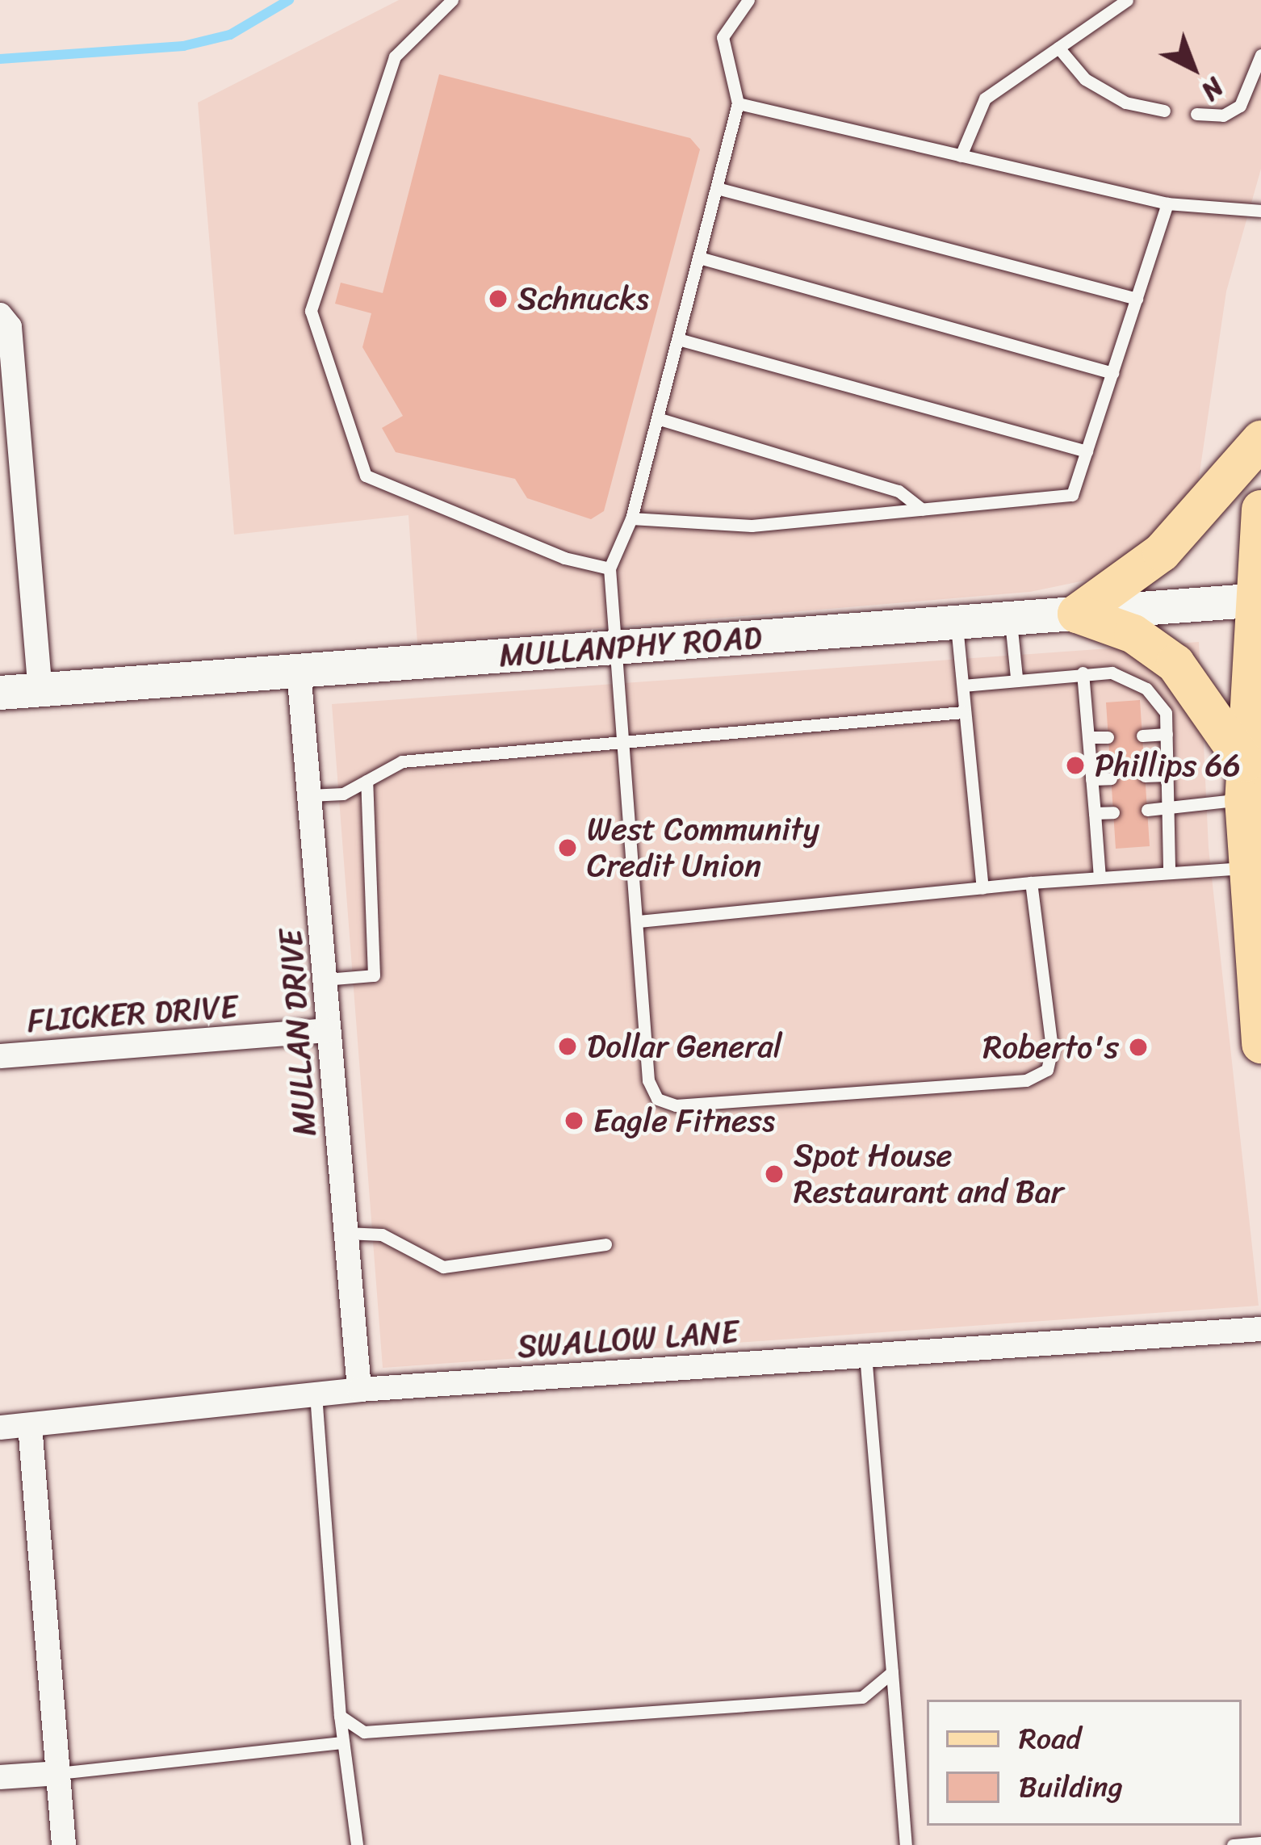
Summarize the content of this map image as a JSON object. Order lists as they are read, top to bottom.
{
  "streets": {
    "street": [
      "MULLANPHY ROAD",
      "FLICKER DRIVE",
      "MULLAN DRIVE",
      "SWALLOW LANE"
    ]
  },
  "crossings": [
    ["MULLANPHY ROAD", "MULLAN DRIVE"],
    ["FLICKER DRIVE", "MULLAN DRIVE"],
    ["MULLAN DRIVE", "SWALLOW LANE"]
  ],
  "places": [
    "Schnucks",
    "Phillips 66",
    "West Community Credit Union",
    "Dollar General",
    "Roberto's",
    "Eagle Fitness",
    "Spot House Restaurant and Bar"
  ],
  "legend": ["Road", "Building"],
  "north": "bottom right"
}
